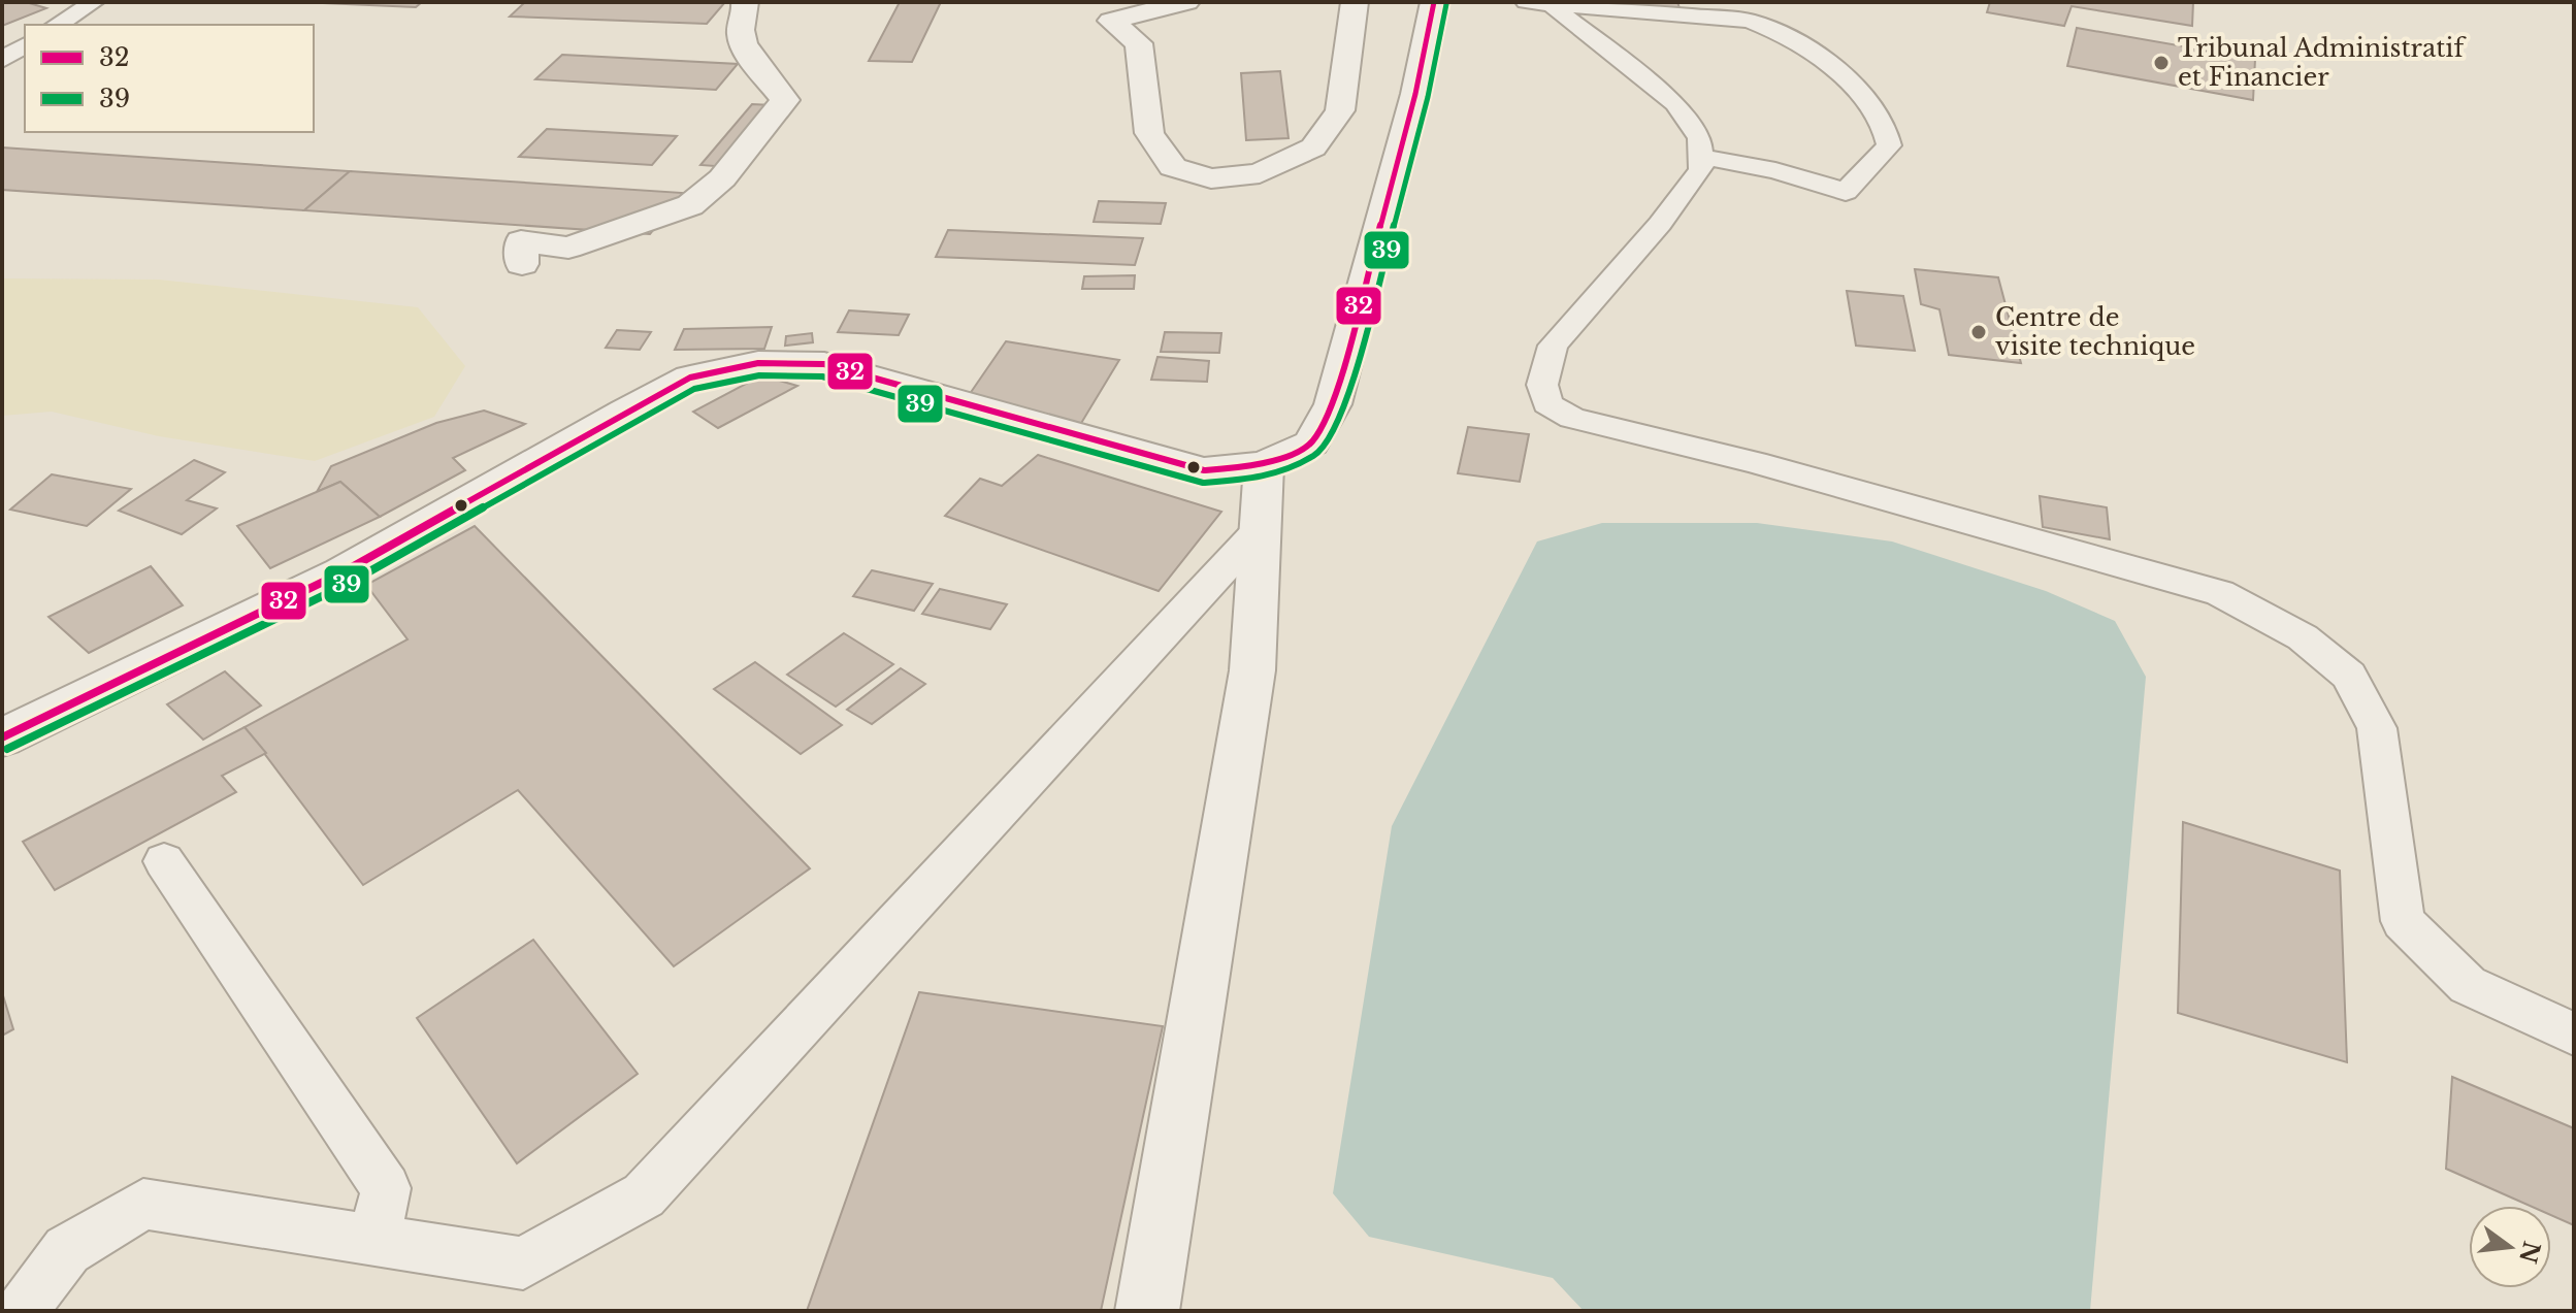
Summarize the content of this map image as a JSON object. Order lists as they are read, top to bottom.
{
  "places": ["Tribunal Administratif et Financier", "Centre de visite technique"],
  "lines": ["transit line 32", "transit line 39"],
  "legend": ["32", "39"],
  "north": "right"
}
